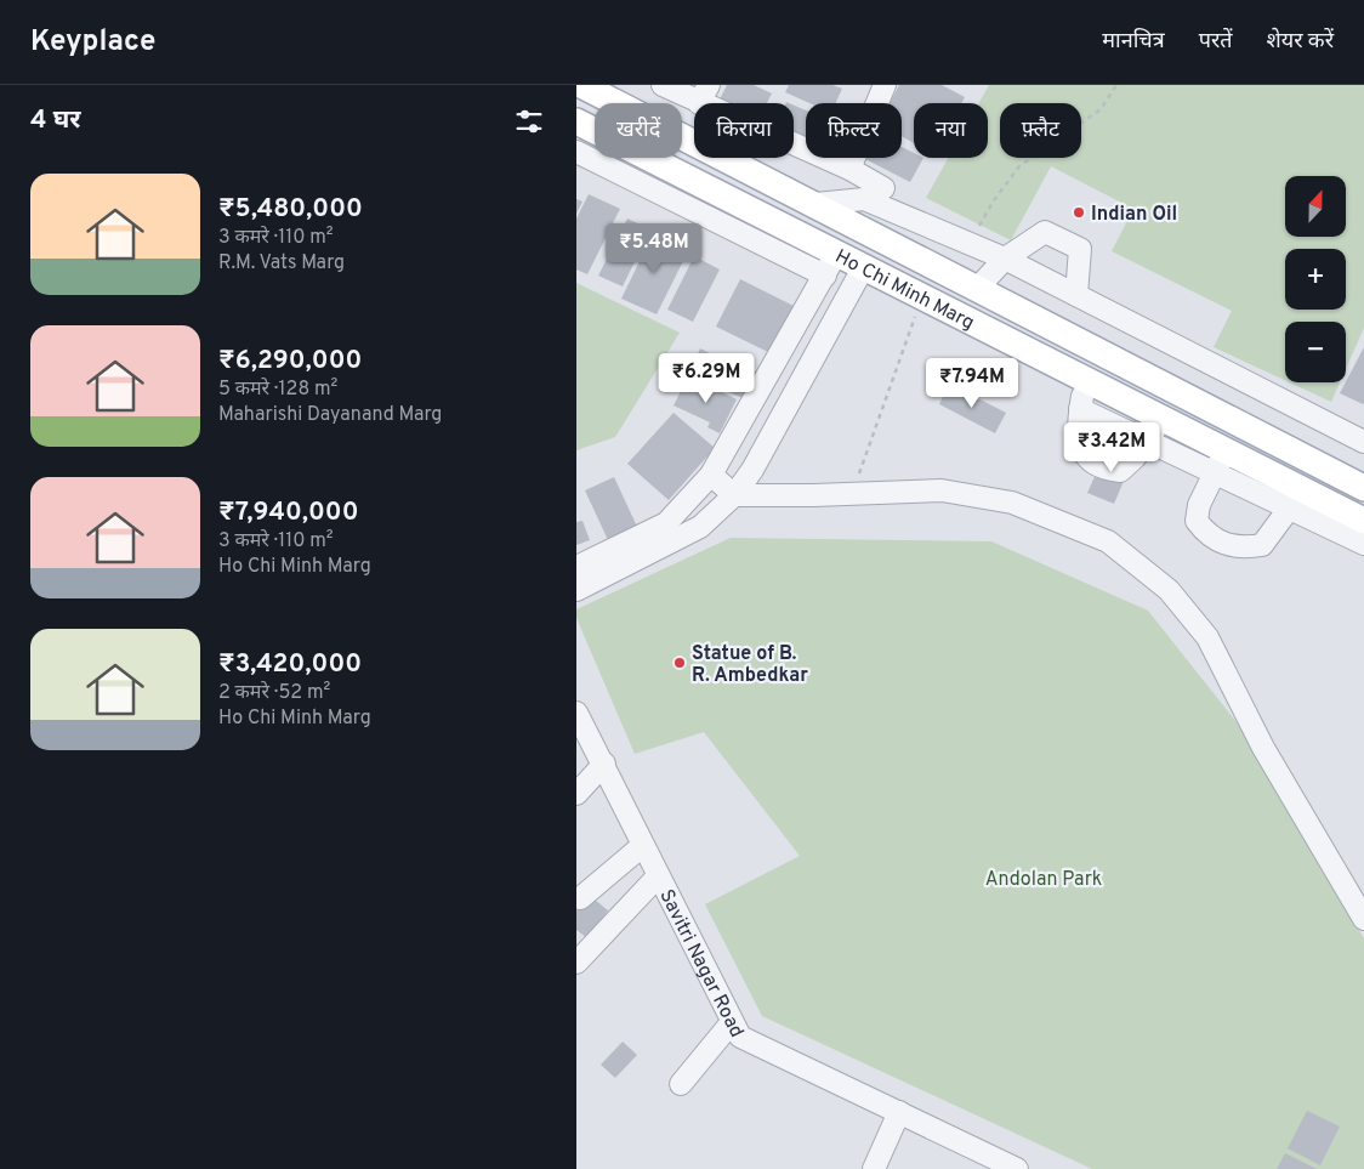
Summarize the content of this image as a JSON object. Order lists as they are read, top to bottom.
{
  "streets": {
    "main road": ["Ho Chi Minh Marg"],
    "street": ["Savitri Nagar Road"]
  },
  "parks": ["Andolan Park"],
  "places": ["Indian Oil", "Statue of B. R. Ambedkar"],
  "north": "top",
  "page": {
    "header": "Keyplace",
    "nav": ["मानचित्र", "परतें", "शेयर करें"],
    "heading": "4 घर",
    "chip": [
      "खरीदें",
      "किराया",
      "फ़िल्टर",
      "नया",
      "फ़्लैट"
    ],
    "list": [
      {
        "name": "₹5,480,000",
        "note": "3 कमरे · 110 m² · R.M. Vats Marg"
      },
      {
        "name": "₹6,290,000",
        "note": "5 कमरे · 128 m² · Maharishi Dayanand Marg"
      },
      {
        "name": "₹7,940,000",
        "note": "3 कमरे · 110 m² · Ho Chi Minh Marg"
      },
      {
        "name": "₹3,420,000",
        "note": "2 कमरे · 52 m² · Ho Chi Minh Marg"
      }
    ],
    "map_buttons": ["+", "−"],
    "price": [
      "₹5.48M",
      "₹6.29M",
      "₹7.94M",
      "₹3.42M"
    ]
  }
}
